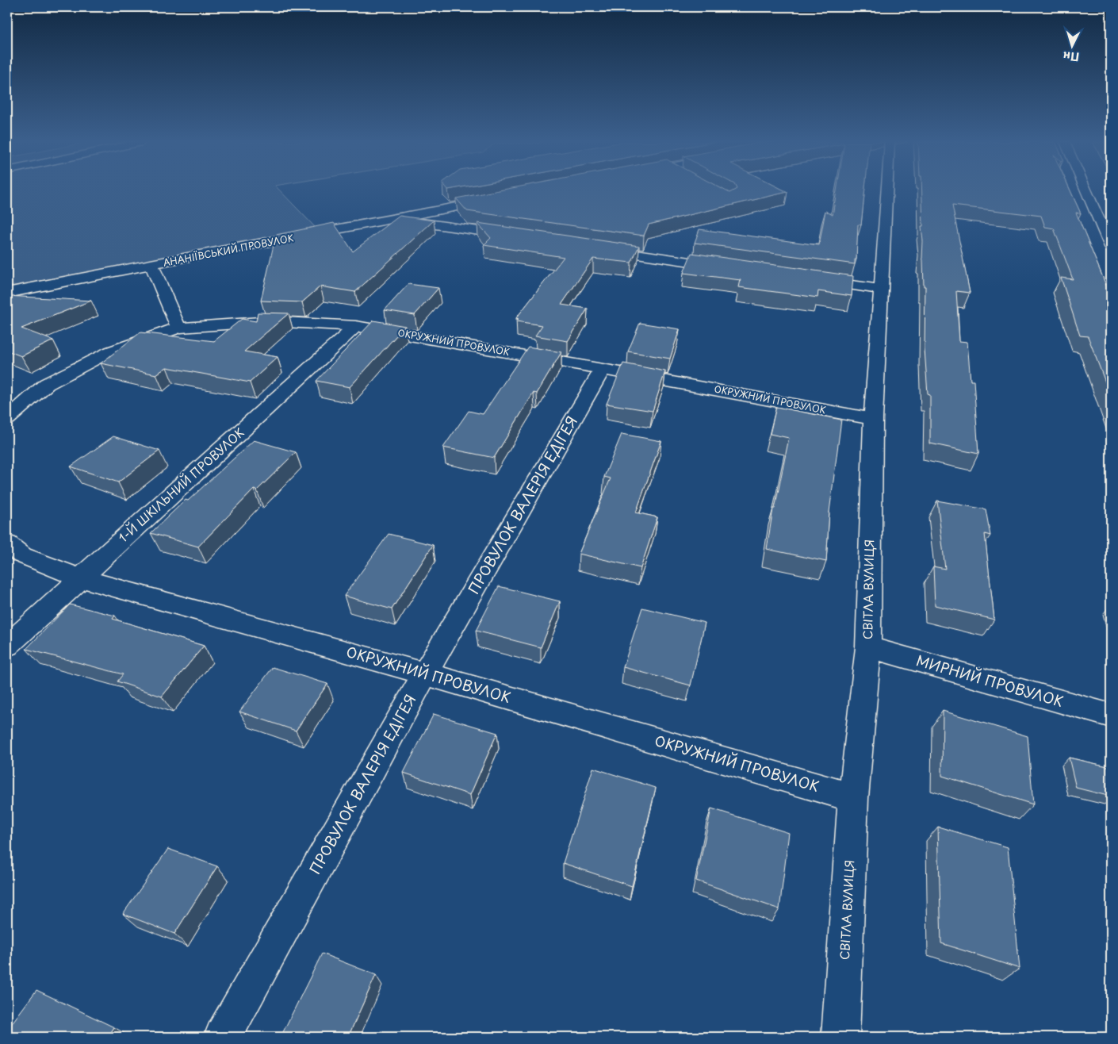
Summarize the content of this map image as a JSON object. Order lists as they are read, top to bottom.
{
  "streets": {
    "street": [
      "АНАНІЇВСЬКИЙ ПРОВУЛОК",
      "ОКРУЖНИЙ ПРОВУЛОК",
      "1-Й ШКІЛЬНИЙ ПРОВУЛОК",
      "ПРОВУЛОК ВАЛЕРІЯ ЕДІГЕЯ",
      "СВІТЛА ВУЛИЦЯ",
      "МИРНИЙ ПРОВУЛОК"
    ]
  },
  "crossings": [
    ["ОКРУЖНИЙ ПРОВУЛОК", "1-Й ШКІЛЬНИЙ ПРОВУЛОК"],
    ["ОКРУЖНИЙ ПРОВУЛОК", "ПРОВУЛОК ВАЛЕРІЯ ЕДІГЕЯ"],
    ["ОКРУЖНИЙ ПРОВУЛОК", "СВІТЛА ВУЛИЦЯ"],
    ["СВІТЛА ВУЛИЦЯ", "МИРНИЙ ПРОВУЛОК"]
  ],
  "north": "bottom"
}
